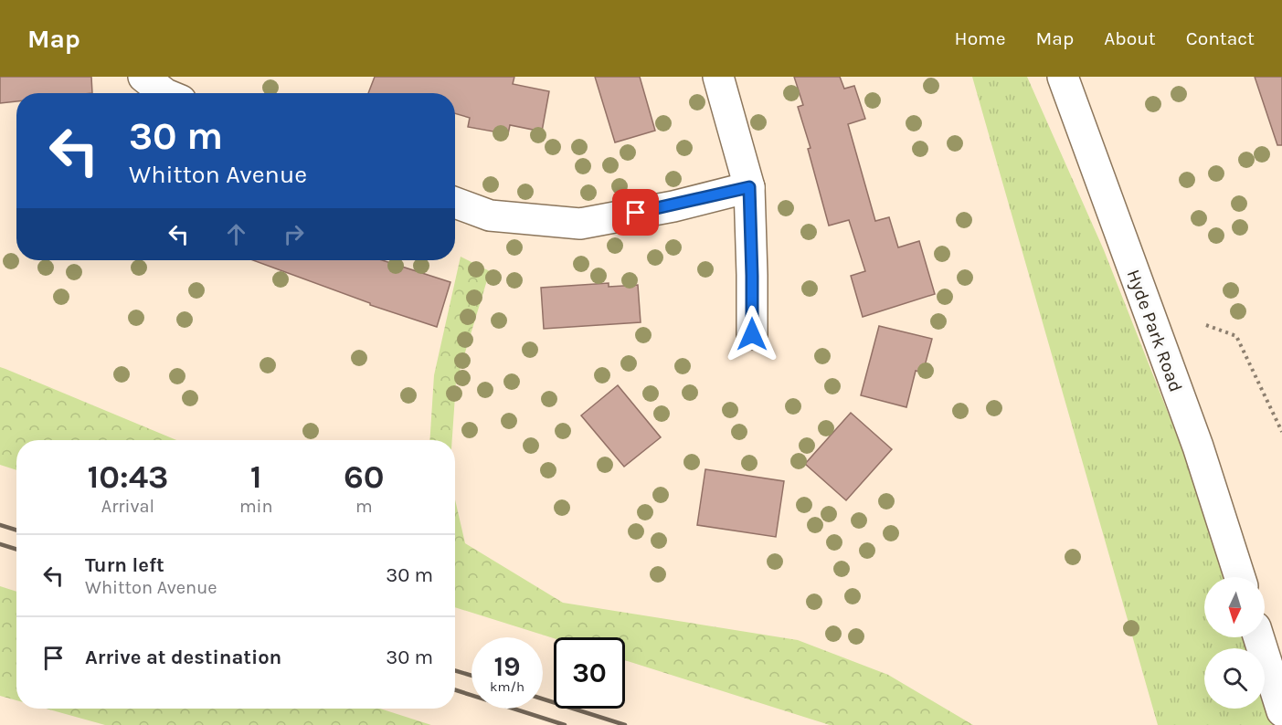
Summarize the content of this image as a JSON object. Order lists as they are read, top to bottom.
{
  "streets": {
    "main road": ["Hyde Park Road"]
  },
  "north": "bottom",
  "page": {
    "header": "Map",
    "nav": [
      "Home",
      "Map",
      "About",
      "Contact"
    ],
    "turn": ["30 m", "Whitton Avenue"],
    "eta": [
      "10:43",
      "Arrival",
      "1",
      "min",
      "60",
      "m"
    ],
    "list": [
      {
        "name": "Turn left",
        "note": "Whitton Avenue",
        "value": "30 m"
      },
      {
        "name": "Arrive at destination",
        "value": "30 m"
      }
    ],
    "speed": "19 km/h",
    "limit": "30"
  }
}
